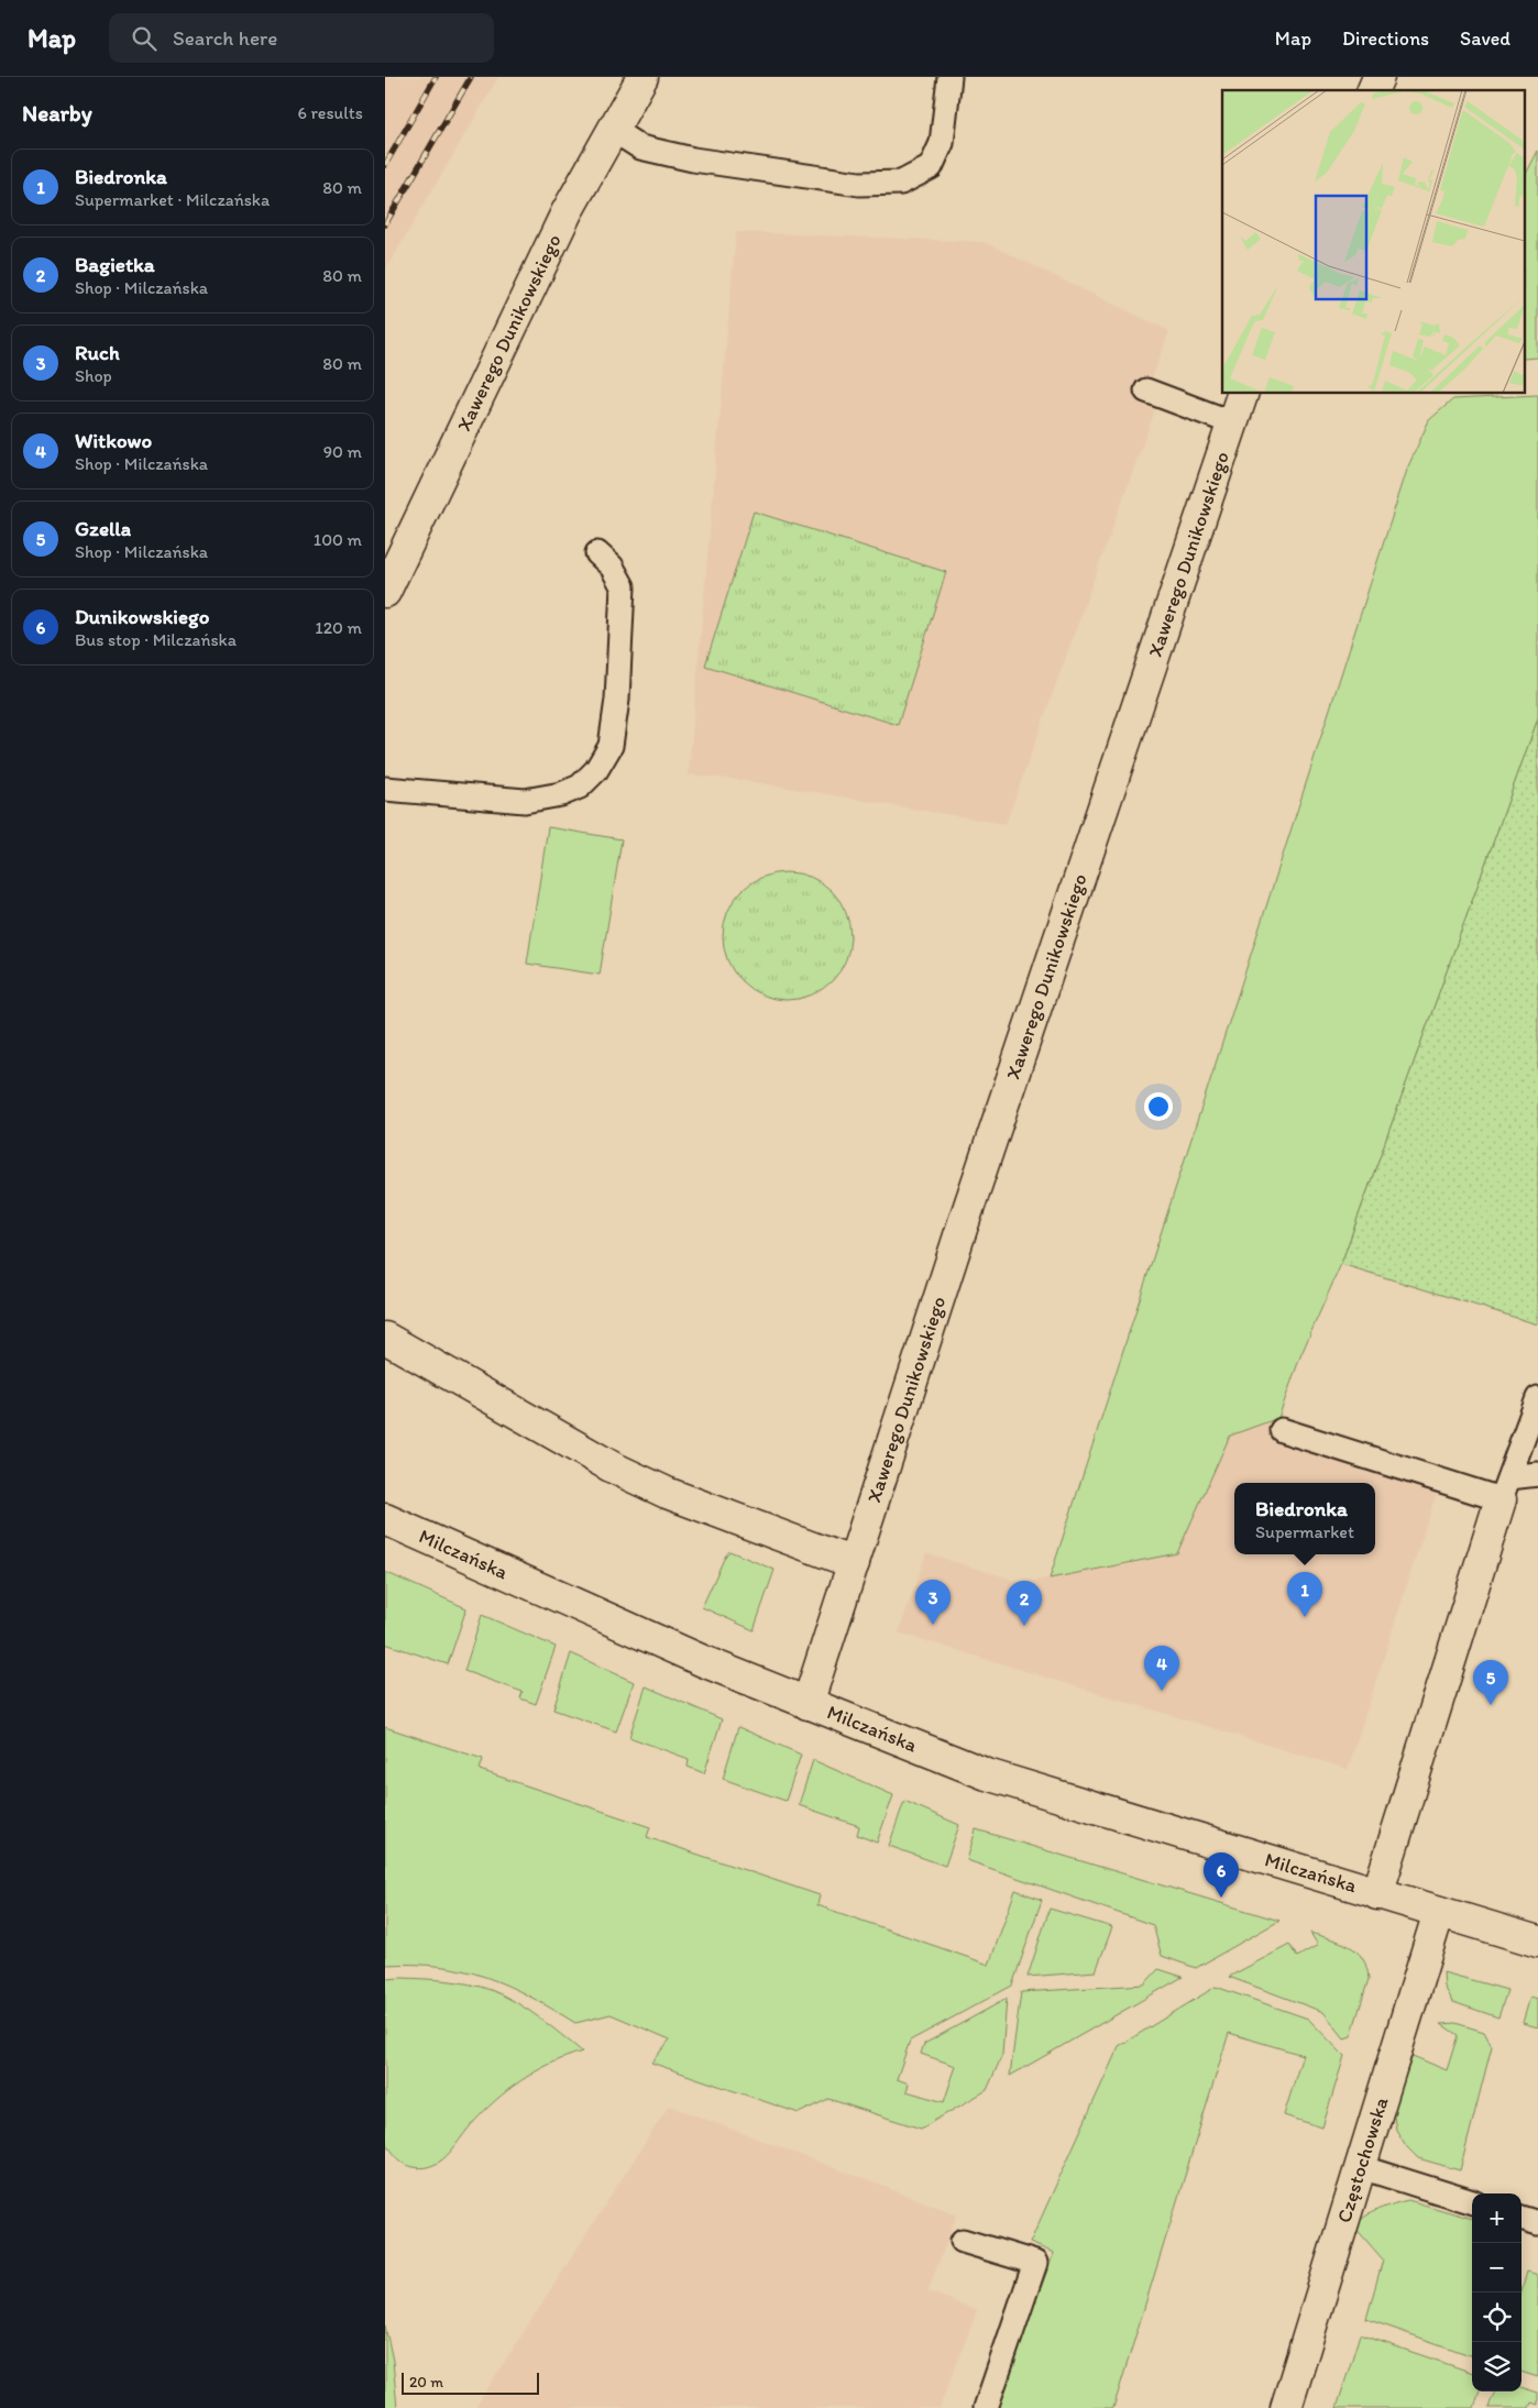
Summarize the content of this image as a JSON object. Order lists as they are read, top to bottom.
{
  "streets": {
    "street": ["Xawerego Dunikowskiego", "Milczańska", "Częstochowska"]
  },
  "crossings": [
    ["Xawerego Dunikowskiego", "Milczańska"],
    ["Milczańska", "Częstochowska"]
  ],
  "scale_bar": "20 m",
  "page": {
    "header": "Map",
    "search": "Search here",
    "nav": ["Map", "Directions", "Saved"],
    "heading": ["Nearby", "6 results"],
    "list": [
      {
        "mark": "1",
        "name": "Biedronka",
        "note": "Supermarket · Milczańska",
        "value": "80 m"
      },
      {
        "mark": "2",
        "name": "Bagietka",
        "note": "Shop · Milczańska",
        "value": "80 m"
      },
      {
        "mark": "3",
        "name": "Ruch",
        "note": "Shop",
        "value": "80 m"
      },
      {
        "mark": "4",
        "name": "Witkowo",
        "note": "Shop · Milczańska",
        "value": "90 m"
      },
      {
        "mark": "5",
        "name": "Gzella",
        "note": "Shop · Milczańska",
        "value": "100 m"
      },
      {
        "mark": "6",
        "name": "Dunikowskiego",
        "note": "Bus stop · Milczańska",
        "value": "120 m"
      }
    ],
    "popup": ["Biedronka", "Supermarket"],
    "pins": [
      "1",
      "3",
      "2",
      "4",
      "5",
      "6"
    ],
    "map_buttons": ["+", "−"],
    "scale": "20 m"
  }
}
